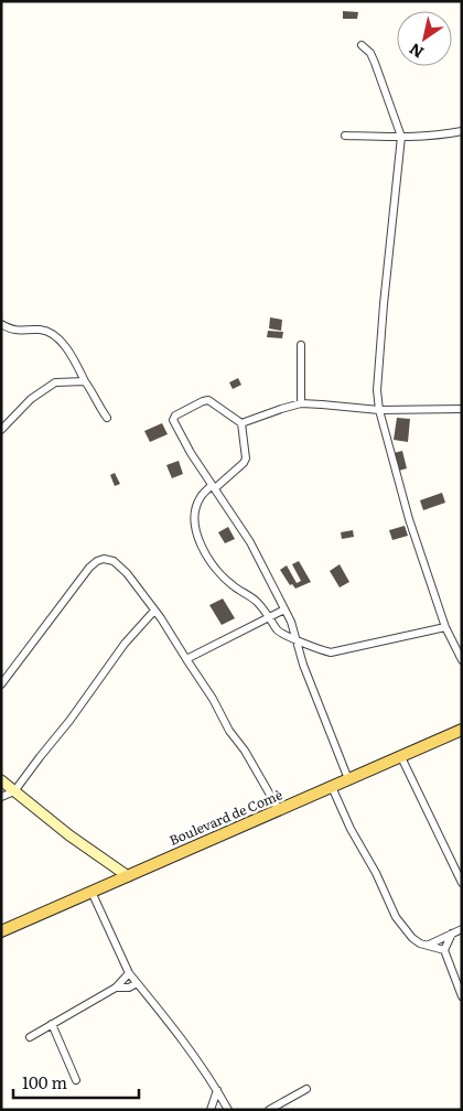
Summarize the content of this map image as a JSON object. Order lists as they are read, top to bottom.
{
  "streets": {
    "main road": ["Boulevard de Comè"]
  },
  "scale_bar": "100 m",
  "north": "bottom left"
}
